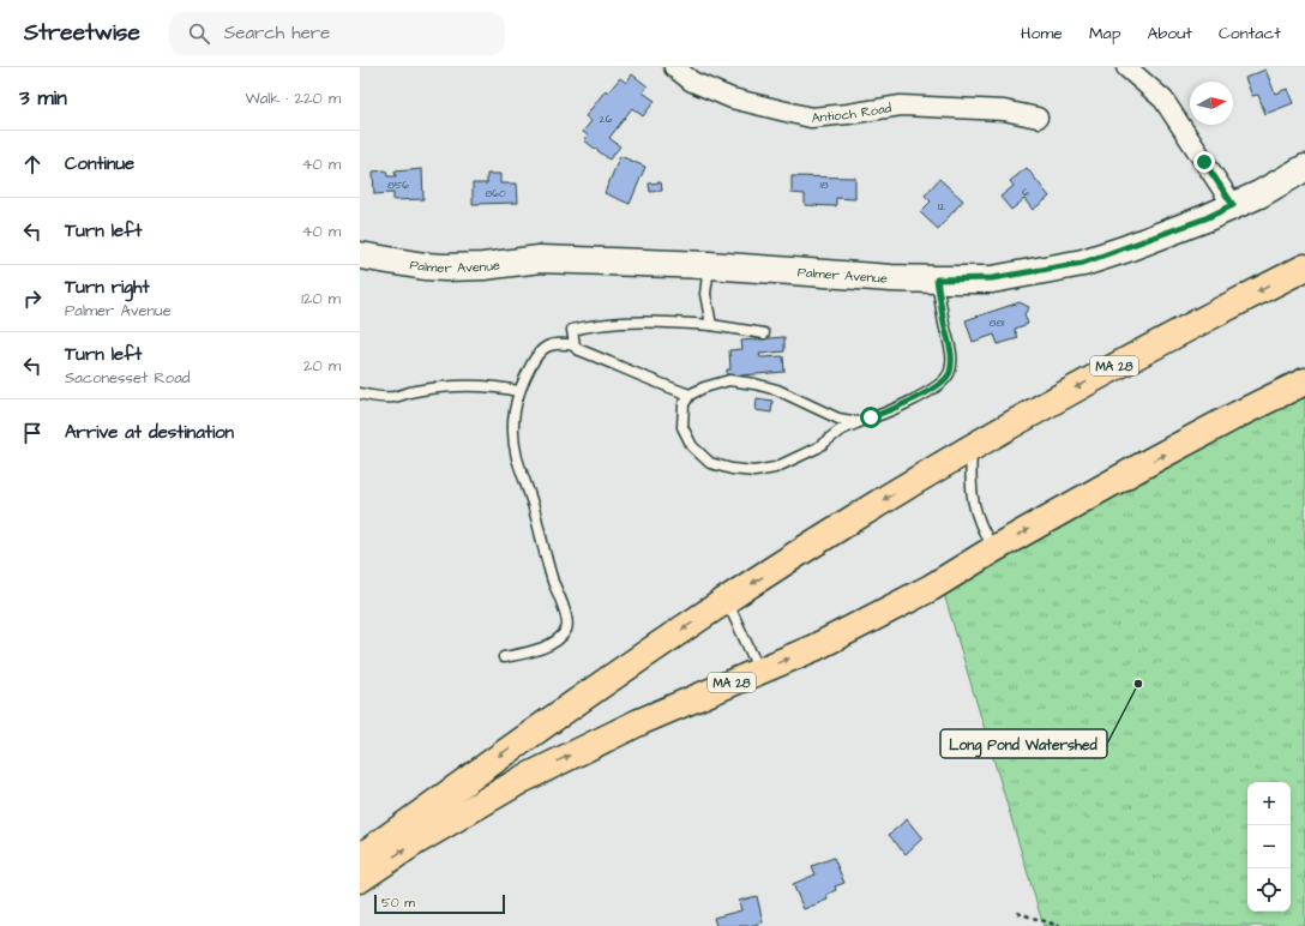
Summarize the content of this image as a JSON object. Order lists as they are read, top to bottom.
{
  "streets": {
    "highway": ["MA 28"],
    "main road": ["Palmer Avenue"],
    "street": ["Antioch Road"]
  },
  "places": ["Long Pond Watershed"],
  "house_numbers": [
    "26",
    "856",
    "18",
    "6",
    "860",
    "12",
    "881"
  ],
  "scale_bar": "50 m",
  "north": "right",
  "page": {
    "header": "Streetwise",
    "search": "Search here",
    "nav": [
      "Home",
      "Map",
      "About",
      "Contact"
    ],
    "heading": ["3 min", "Walk · 220 m"],
    "list": [
      ["Continue", "40 m"],
      ["Turn left", "40 m"],
      ["Turn right", "Palmer Avenue", "120 m"],
      ["Turn left", "Saconesset Road", "20 m"],
      "Arrive at destination"
    ],
    "map_buttons": ["+", "−"],
    "scale": "50 m"
  }
}
